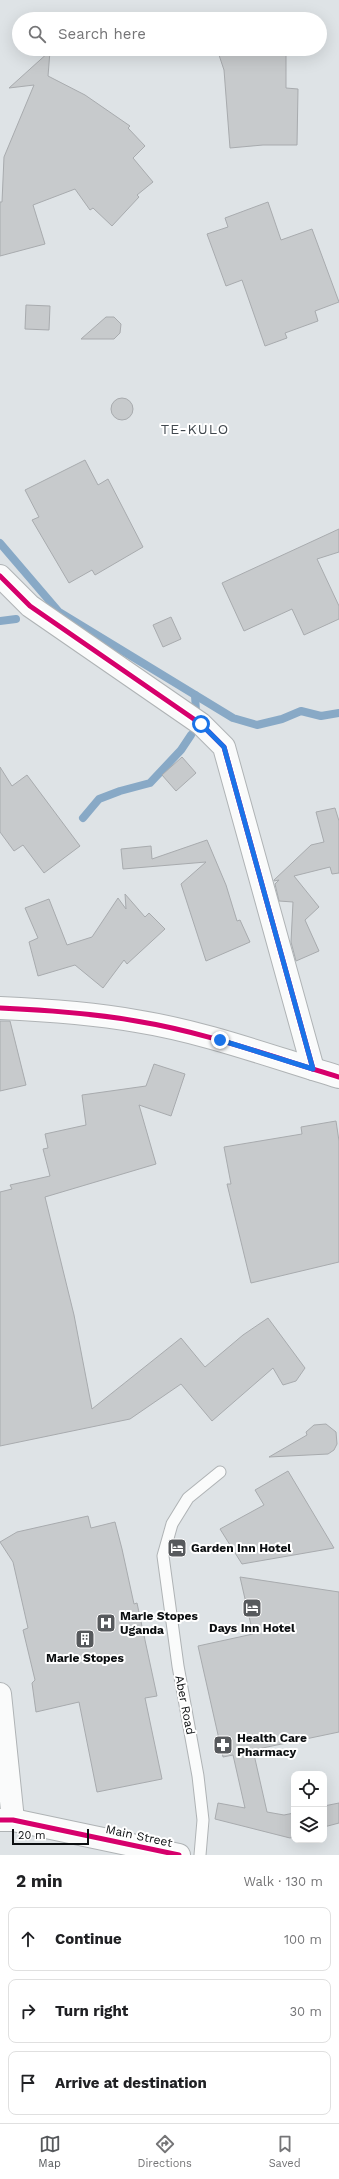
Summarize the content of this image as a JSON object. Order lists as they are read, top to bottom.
{
  "streets": {
    "street": ["Main Street"],
    "lane": ["Aber Road"]
  },
  "districts": ["TE-KULO"],
  "places": {
    "hotel": ["Garden Inn Hotel", "Days Inn Hotel"],
    "hospital": ["Marie Stopes Uganda"],
    "building": ["Marie Stopes"],
    "pharmacy": ["Health Care Pharmacy"]
  },
  "scale_bar": "20 m",
  "page": {
    "search": "Search here",
    "scale": "20 m",
    "heading": ["2 min", "Walk · 130 m"],
    "list": [
      ["Continue", "100 m"],
      ["Turn right", "30 m"],
      "Arrive at destination"
    ],
    "nav": ["Map", "Directions", "Saved"]
  }
}
